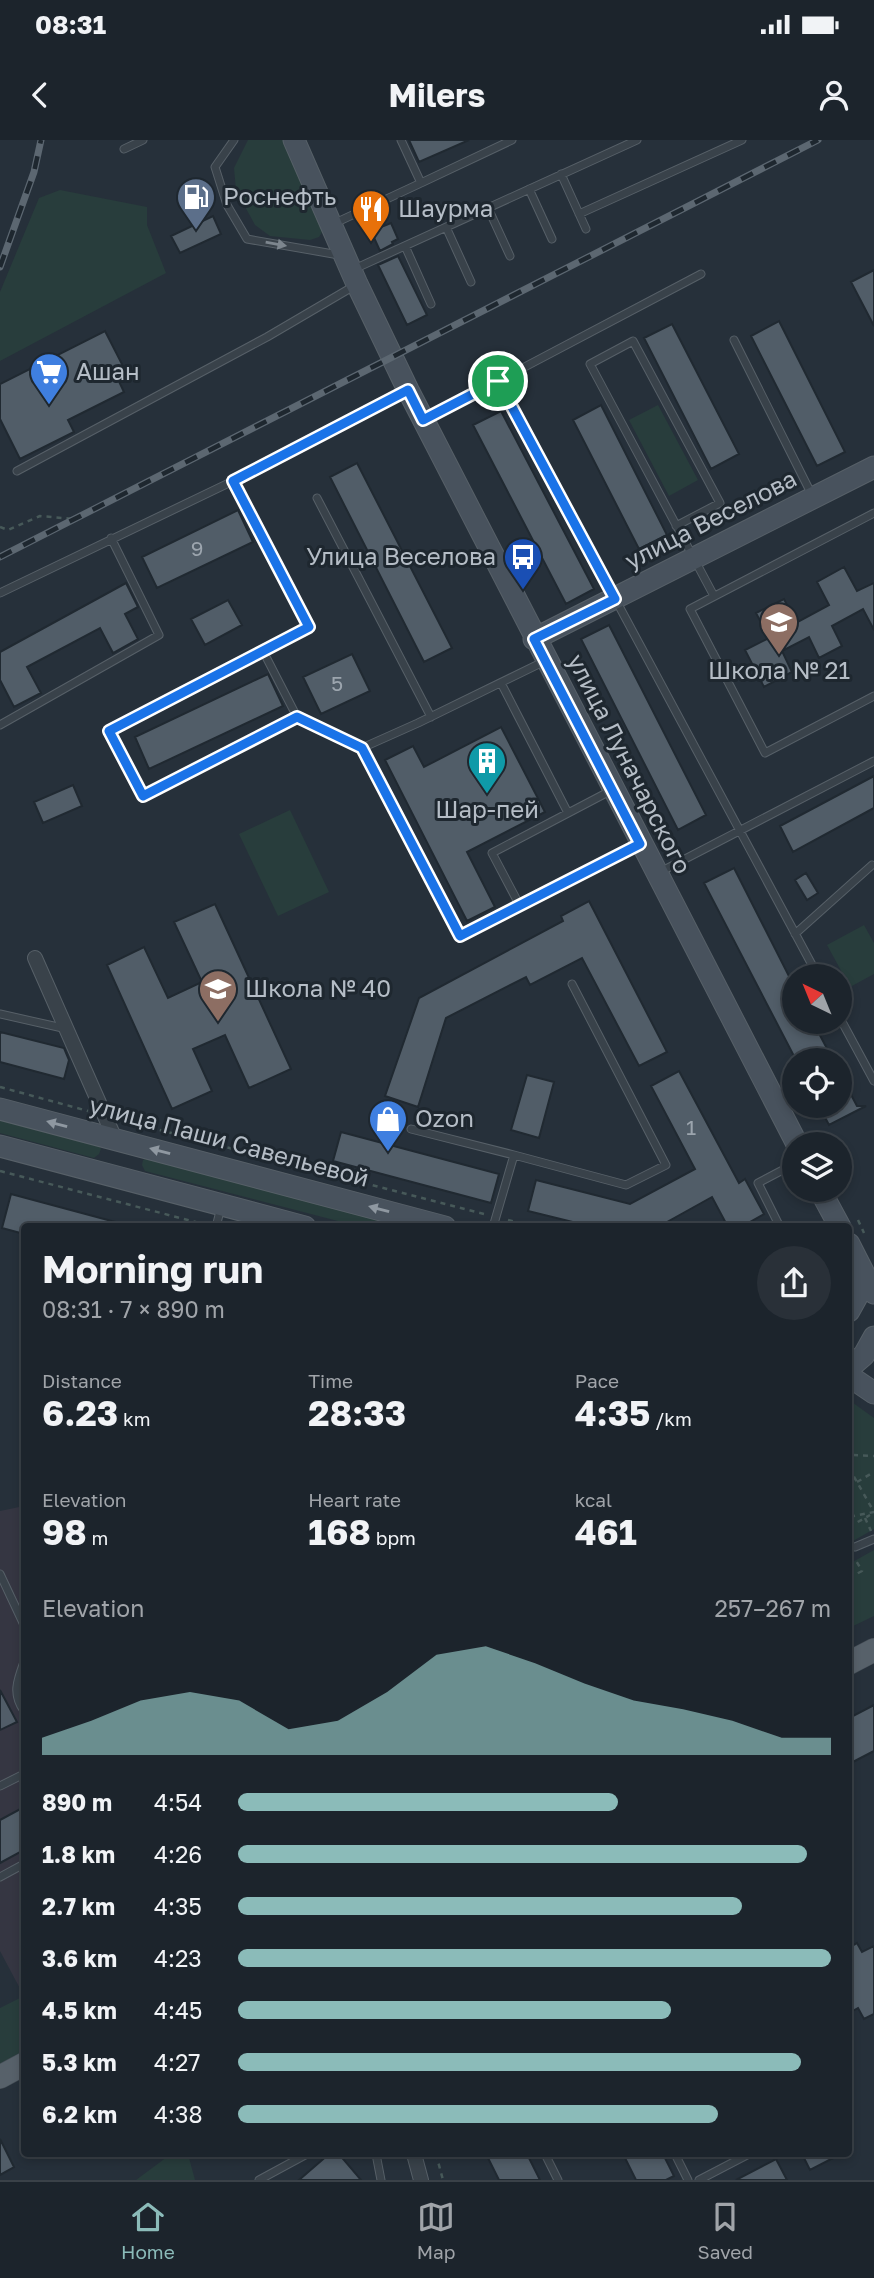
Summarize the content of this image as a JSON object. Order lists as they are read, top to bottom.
{
  "streets": {
    "main road": ["улица Веселова", "улица Луначарского", "улица Паши Савельевой"]
  },
  "crossings": [
    ["улица Веселова", "улица Луначарского"]
  ],
  "places": {
    "fuel station": ["Роснефть"],
    "restaurant": ["Шаурма"],
    "supermarket": ["Ашан"],
    "bus stop": ["Улица Веселова"],
    "school or university": ["Школа № 21", "Школа № 40"],
    "building": ["Шар-пей"],
    "shop": ["Ozon"]
  },
  "house_numbers": ["9", "5", "1"],
  "north": "top left",
  "page": {
    "status": "08:31",
    "header": "Milers",
    "heading": ["Morning run", "08:31 · 7 × 890 m"],
    "stats": [
      ["Distance", "6.23 km"],
      ["Time", "28:33"],
      ["Pace", "4:35 /km"],
      ["Elevation", "98 m"],
      ["Heart rate", "168 bpm"],
      ["kcal", "461"]
    ],
    "chart": ["Elevation", "257–267 m"],
    "list": [
      {
        "name": "890 m",
        "note": "4:54"
      },
      {
        "name": "1.8 km",
        "note": "4:26"
      },
      {
        "name": "2.7 km",
        "note": "4:35"
      },
      {
        "name": "3.6 km",
        "note": "4:23"
      },
      {
        "name": "4.5 km",
        "note": "4:45"
      },
      {
        "name": "5.3 km",
        "note": "4:27"
      },
      {
        "name": "6.2 km",
        "note": "4:38"
      }
    ],
    "tabs": ["Home", "Map", "Saved"]
  }
}
